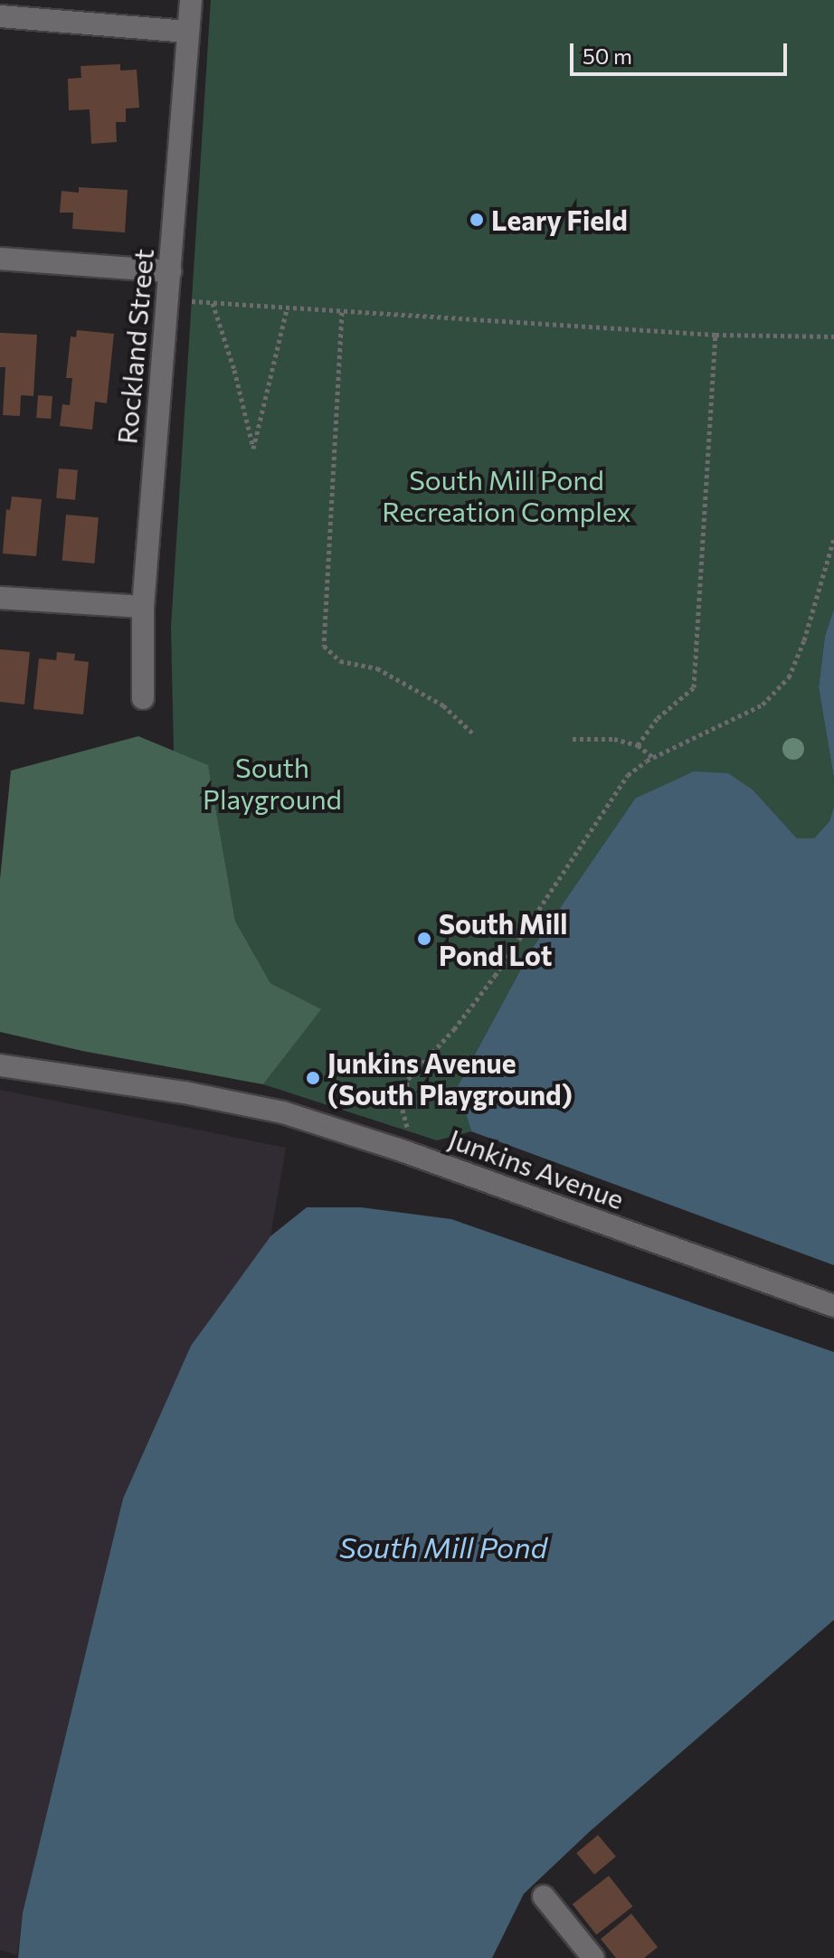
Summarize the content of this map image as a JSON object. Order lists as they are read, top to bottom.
{
  "streets": {
    "street": ["Rockland Street", "Junkins Avenue"]
  },
  "water": ["South Mill Pond"],
  "parks": ["South Mill Pond Recreation Complex", "South Playground"],
  "places": ["Leary Field", "South Mill Pond Lot", "Junkins Avenue (South Playground)"],
  "scale_bar": "50 m"
}
